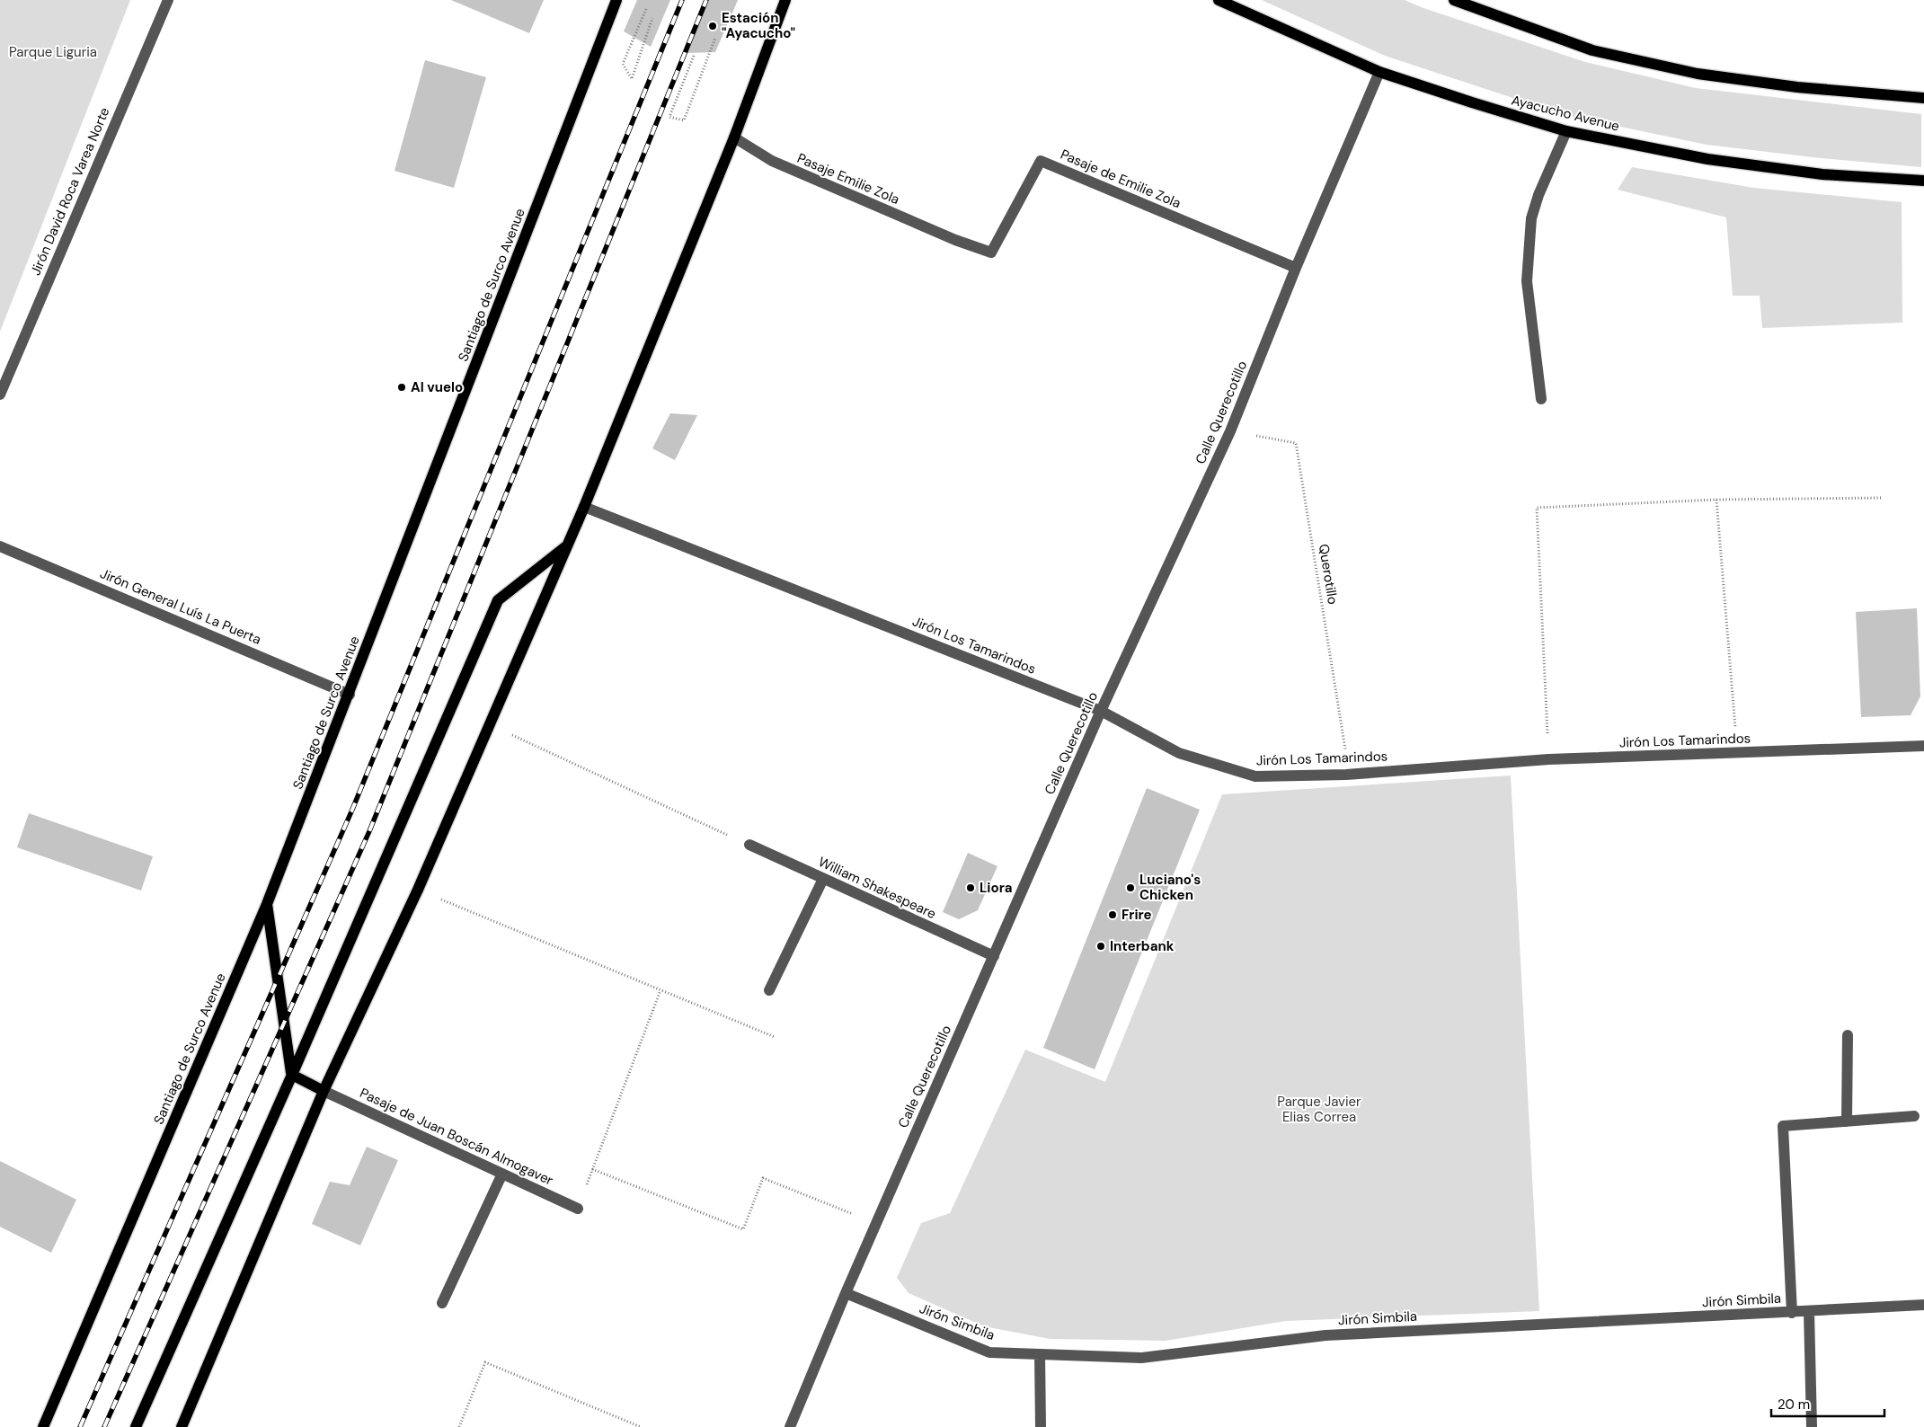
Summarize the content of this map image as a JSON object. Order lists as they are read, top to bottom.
{
  "streets": {
    "main road": ["Ayacucho Avenue", "Santiago de Surco Avenue"],
    "street": [
      "Pasaje Emilie Zola",
      "Pasaje de Emilie Zola",
      "Jirón David Roca Varea Norte",
      "Calle Querecotillo",
      "Jirón General Luís La Puerta",
      "Jirón Los Tamarindos",
      "William Shakespeare",
      "Pasaje de Juan Boscán Almogaver",
      "Jirón Simbila"
    ],
    "path": ["Querotillo"]
  },
  "crossings": [
    ["Ayacucho Avenue", "Calle Querecotillo"],
    ["Pasaje Emilie Zola", "Pasaje de Emilie Zola"],
    ["Pasaje de Emilie Zola", "Calle Querecotillo"],
    ["Santiago de Surco Avenue", "Jirón General Luís La Puerta"],
    ["Calle Querecotillo", "Querotillo"],
    ["Calle Querecotillo", "Jirón Los Tamarindos"],
    ["Calle Querecotillo", "William Shakespeare"],
    ["Calle Querecotillo", "Jirón Simbila"],
    ["Querotillo", "Jirón Los Tamarindos"]
  ],
  "parks": ["Parque Liguria", "Parque Javier Elias Correa"],
  "places": [
    "Estación \"Ayacucho\"",
    "Al vuelo",
    "Liora",
    "Luciano's Chicken",
    "Frire",
    "Interbank"
  ],
  "scale_bar": "20 m"
}
